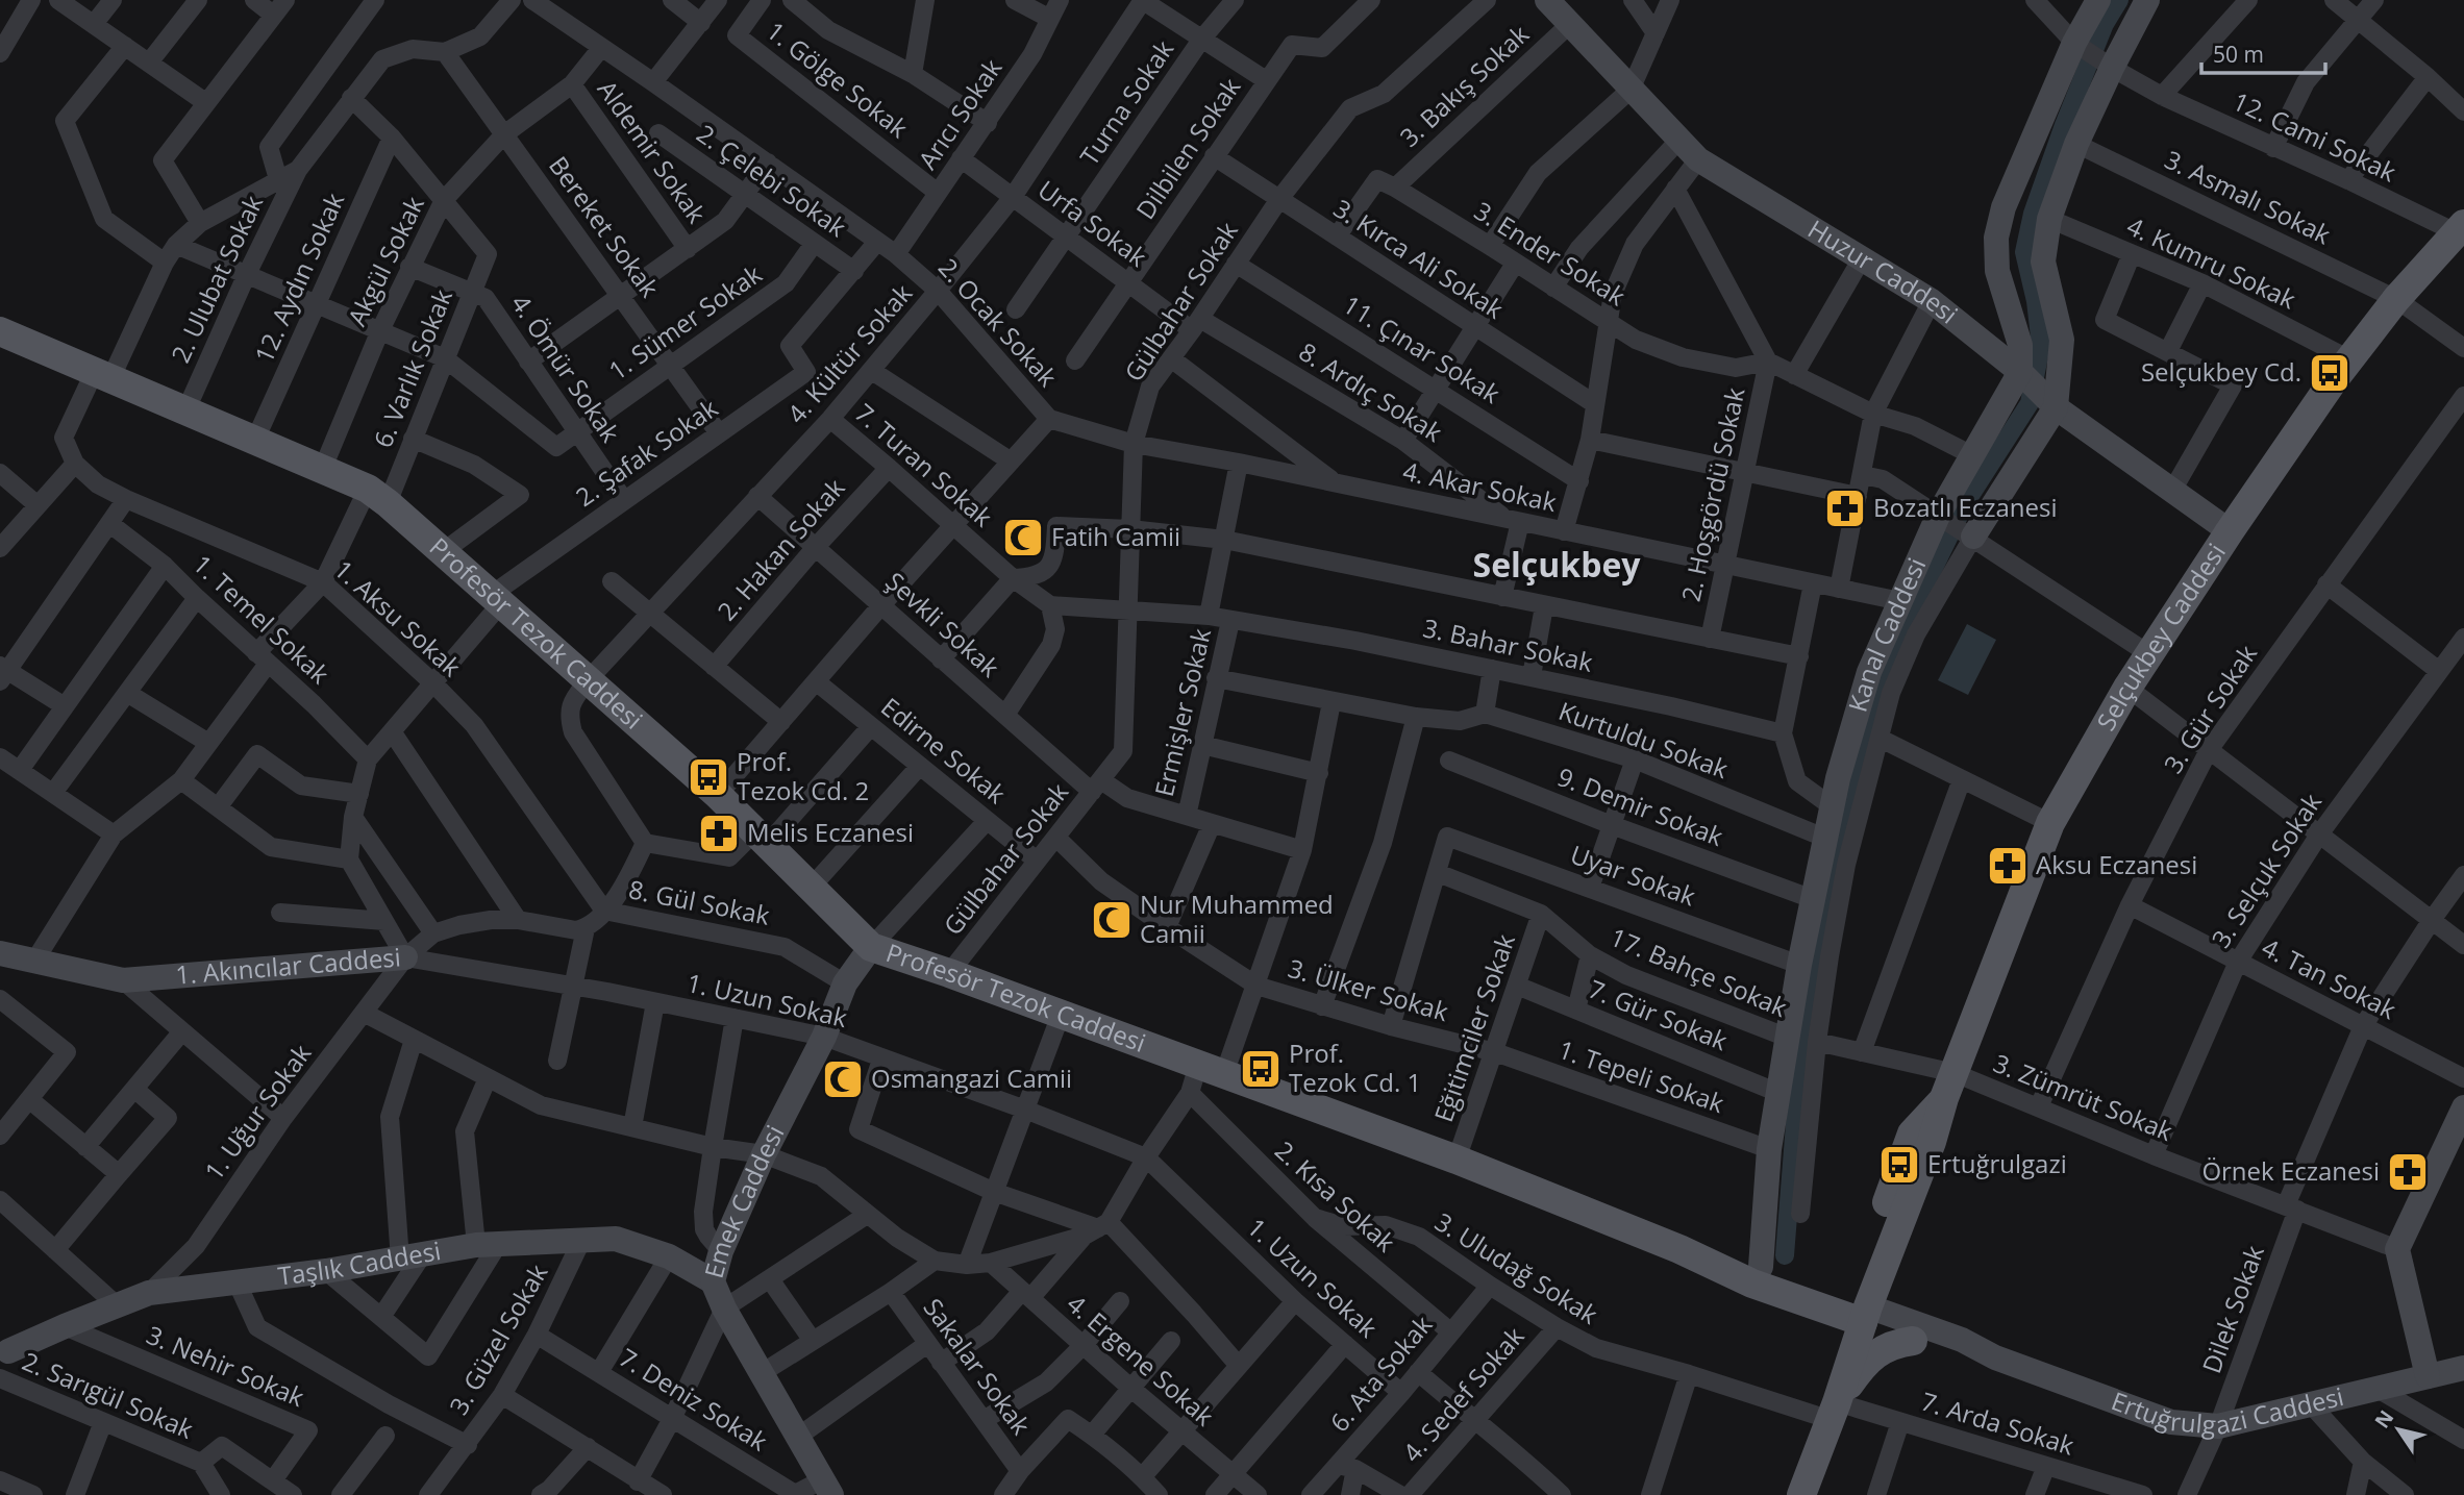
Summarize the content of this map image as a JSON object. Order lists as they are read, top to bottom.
{
  "streets": {
    "main road": ["Profesör Tezok Caddesi", "Selçukbey Caddesi"],
    "street": [
      "1. Gölge Sokak",
      "3. Bakış Sokak",
      "Turna Sokak",
      "Arıcı Sokak",
      "12. Cami Sokak",
      "Dilbilen Sokak",
      "Aldemir Sokak",
      "2. Çelebi Sokak",
      "3. Asmalı Sokak",
      "Urfa Sokak",
      "Bereket Sokak",
      "3. Ender Sokak",
      "3. Kırca Ali Sokak",
      "Akgül Sokak",
      "4. Kumru Sokak",
      "Huzur Caddesi",
      "12. Aydın Sokak",
      "2. Ulubat Sokak",
      "Gülbahar Sokak",
      "1. Sümer Sokak",
      "2. Ocak Sokak",
      "11. Çınar Sokak",
      "4. Kültür Sokak",
      "6. Varlık Sokak",
      "4. Ömür Sokak",
      "8. Ardıç Sokak",
      "2. Şafak Sokak",
      "7. Turan Sokak",
      "4. Akar Sokak",
      "2. Hoşgördü Sokak",
      "2. Hakan Sokak",
      "1. Aksu Sokak",
      "1. Temel Sokak",
      "Şevkli Sokak",
      "Kanal Caddesi",
      "3. Bahar Sokak",
      "3. Gür Sokak",
      "Ermişler Sokak",
      "Kurtuldu Sokak",
      "Edirne Sokak",
      "9. Demir Sokak",
      "3. Selçuk Sokak",
      "Uyar Sokak",
      "8. Gül Sokak",
      "1. Akıncılar Caddesi",
      "17. Bahçe Sokak",
      "4. Tan Sokak",
      "3. Ülker Sokak",
      "1. Uzun Sokak",
      "7. Gür Sokak",
      "Eğitimciler Sokak",
      "1. Tepeli Sokak",
      "3. Zümrüt Sokak",
      "1. Uğur Sokak",
      "2. Kısa Sokak",
      "Emek Caddesi",
      "Taşlık Caddesi",
      "3. Uludağ Sokak",
      "Dilek Sokak",
      "3. Güzel Sokak",
      "4. Ergene Sokak",
      "3. Nehir Sokak",
      "Sakalar Sokak",
      "6. Ata Sokak",
      "4. Sedef Sokak",
      "Ertuğrulgazi Caddesi",
      "2. Sarıgül Sokak",
      "7. Deniz Sokak",
      "7. Arda Sokak"
    ]
  },
  "crossings": [
    ["1. Gölge Sokak", "Arıcı Sokak"],
    ["3. Bakış Sokak", "3. Ender Sokak"],
    ["3. Bakış Sokak", "Huzur Caddesi"],
    ["Turna Sokak", "Urfa Sokak"],
    ["Arıcı Sokak", "Urfa Sokak"],
    ["Arıcı Sokak", "2. Ocak Sokak"],
    ["12. Cami Sokak", "Kanal Caddesi"],
    ["12. Cami Sokak", "Selçukbey Caddesi"],
    ["Dilbilen Sokak", "Urfa Sokak"],
    ["Dilbilen Sokak", "3. Kırca Ali Sokak"],
    ["Aldemir Sokak", "Akgül Sokak"],
    ["2. Çelebi Sokak", "1. Sümer Sokak"],
    ["2. Çelebi Sokak", "2. Şafak Sokak"],
    ["3. Asmalı Sokak", "Kanal Caddesi"],
    ["3. Asmalı Sokak", "Selçukbey Caddesi"],
    ["Urfa Sokak", "Gülbahar Sokak"],
    ["Urfa Sokak", "4. Kültür Sokak"],
    ["Urfa Sokak", "8. Ardıç Sokak"],
    ["Bereket Sokak", "Akgül Sokak"],
    ["Bereket Sokak", "2. Ulubat Sokak"],
    ["Bereket Sokak", "1. Sümer Sokak"],
    ["Bereket Sokak", "2. Şafak Sokak"],
    ["3. Ender Sokak", "2. Hoşgördü Sokak"],
    ["3. Kırca Ali Sokak", "Gülbahar Sokak"],
    ["Akgül Sokak", "2. Ocak Sokak"],
    ["Akgül Sokak", "6. Varlık Sokak"],
    ["Akgül Sokak", "4. Ömür Sokak"],
    ["Akgül Sokak", "Profesör Tezok Caddesi"],
    ["4. Kumru Sokak", "Kanal Caddesi"],
    ["4. Kumru Sokak", "Selçukbey Caddesi"],
    ["Huzur Caddesi", "Kanal Caddesi"],
    ["Huzur Caddesi", "Selçukbey Caddesi"],
    ["12. Aydın Sokak", "Profesör Tezok Caddesi"],
    ["2. Ulubat Sokak", "Profesör Tezok Caddesi"],
    ["Gülbahar Sokak", "11. Çınar Sokak"],
    ["Gülbahar Sokak", "8. Ardıç Sokak"],
    ["Gülbahar Sokak", "4. Akar Sokak"],
    ["Gülbahar Sokak", "Şevkli Sokak"],
    ["Gülbahar Sokak", "Profesör Tezok Caddesi"],
    ["Gülbahar Sokak", "3. Bahar Sokak"],
    ["Gülbahar Sokak", "Edirne Sokak"],
    ["Gülbahar Sokak", "3. Ülker Sokak"],
    ["1. Sümer Sokak", "4. Ömür Sokak"],
    ["2. Ocak Sokak", "4. Kültür Sokak"],
    ["2. Ocak Sokak", "7. Turan Sokak"],
    ["2. Ocak Sokak", "4. Akar Sokak"],
    ["2. Ocak Sokak", "Şevkli Sokak"],
    ["2. Ocak Sokak", "Profesör Tezok Caddesi"],
    ["2. Ocak Sokak", "Edirne Sokak"],
    ["4. Kültür Sokak", "7. Turan Sokak"],
    ["4. Kültür Sokak", "Şevkli Sokak"],
    ["4. Kültür Sokak", "Profesör Tezok Caddesi"],
    ["6. Varlık Sokak", "4. Ömür Sokak"],
    ["6. Varlık Sokak", "1. Aksu Sokak"],
    ["6. Varlık Sokak", "1. Temel Sokak"],
    ["6. Varlık Sokak", "Profesör Tezok Caddesi"],
    ["6. Varlık Sokak", "1. Akıncılar Caddesi"],
    ["4. Ömür Sokak", "2. Şafak Sokak"],
    ["8. Ardıç Sokak", "4. Akar Sokak"],
    ["2. Şafak Sokak", "1. Aksu Sokak"],
    ["2. Şafak Sokak", "1. Temel Sokak"],
    ["2. Şafak Sokak", "Profesör Tezok Caddesi"],
    ["7. Turan Sokak", "2. Hakan Sokak"],
    ["4. Akar Sokak", "2. Hoşgördü Sokak"],
    ["4. Akar Sokak", "Kanal Caddesi"],
    ["2. Hakan Sokak", "Şevkli Sokak"],
    ["1. Aksu Sokak", "8. Gül Sokak"],
    ["Şevkli Sokak", "Ermişler Sokak"],
    ["Profesör Tezok Caddesi", "Eğitimciler Sokak"],
    ["Profesör Tezok Caddesi", "Emek Caddesi"],
    ["Kanal Caddesi", "Kurtuldu Sokak"],
    ["Kanal Caddesi", "9. Demir Sokak"],
    ["Kanal Caddesi", "Uyar Sokak"],
    ["Kanal Caddesi", "17. Bahçe Sokak"],
    ["Kanal Caddesi", "7. Gür Sokak"],
    ["Kanal Caddesi", "1. Tepeli Sokak"],
    ["Kanal Caddesi", "3. Zümrüt Sokak"],
    ["Selçukbey Caddesi", "3. Zümrüt Sokak"],
    ["Selçukbey Caddesi", "3. Uludağ Sokak"],
    ["Selçukbey Caddesi", "Ertuğrulgazi Caddesi"],
    ["Selçukbey Caddesi", "7. Arda Sokak"],
    ["3. Bahar Sokak", "Ermişler Sokak"],
    ["3. Gür Sokak", "4. Tan Sokak"],
    ["3. Gür Sokak", "3. Zümrüt Sokak"],
    ["3. Selçuk Sokak", "4. Tan Sokak"],
    ["3. Selçuk Sokak", "3. Zümrüt Sokak"],
    ["Uyar Sokak", "17. Bahçe Sokak"],
    ["8. Gül Sokak", "Emek Caddesi"],
    ["1. Akıncılar Caddesi", "1. Uzun Sokak"],
    ["1. Akıncılar Caddesi", "1. Uğur Sokak"],
    ["17. Bahçe Sokak", "Eğitimciler Sokak"],
    ["4. Tan Sokak", "Dilek Sokak"],
    ["3. Ülker Sokak", "Eğitimciler Sokak"],
    ["3. Ülker Sokak", "1. Tepeli Sokak"],
    ["1. Uzun Sokak", "1. Uğur Sokak"],
    ["1. Uzun Sokak", "Emek Caddesi"],
    ["1. Uzun Sokak", "6. Ata Sokak"],
    ["7. Gür Sokak", "Eğitimciler Sokak"],
    ["Eğitimciler Sokak", "1. Tepeli Sokak"],
    ["3. Zümrüt Sokak", "Dilek Sokak"],
    ["1. Uğur Sokak", "Taşlık Caddesi"],
    ["2. Kısa Sokak", "3. Uludağ Sokak"],
    ["2. Kısa Sokak", "6. Ata Sokak"],
    ["Emek Caddesi", "Taşlık Caddesi"],
    ["Emek Caddesi", "7. Deniz Sokak"],
    ["Taşlık Caddesi", "3. Güzel Sokak"],
    ["Taşlık Caddesi", "3. Nehir Sokak"],
    ["3. Uludağ Sokak", "6. Ata Sokak"],
    ["3. Uludağ Sokak", "4. Sedef Sokak"],
    ["3. Uludağ Sokak", "7. Arda Sokak"],
    ["Dilek Sokak", "Ertuğrulgazi Caddesi"],
    ["3. Güzel Sokak", "7. Deniz Sokak"]
  ],
  "districts": ["Selçukbey"],
  "places": {
    "bus stop": [
      "Selçukbey Cd.",
      "Prof. Tezok Cd. 2",
      "Prof. Tezok Cd. 1",
      "Ertuğrulgazi"
    ],
    "pharmacy": [
      "Bozatlı Eczanesi",
      "Melis Eczanesi",
      "Aksu Eczanesi",
      "Örnek Eczanesi"
    ],
    "mosque": ["Fatih Camii", "Nur Muhammed Camii", "Osmangazi Camii"]
  },
  "scale_bar": "50 m",
  "north": "top left"
}
